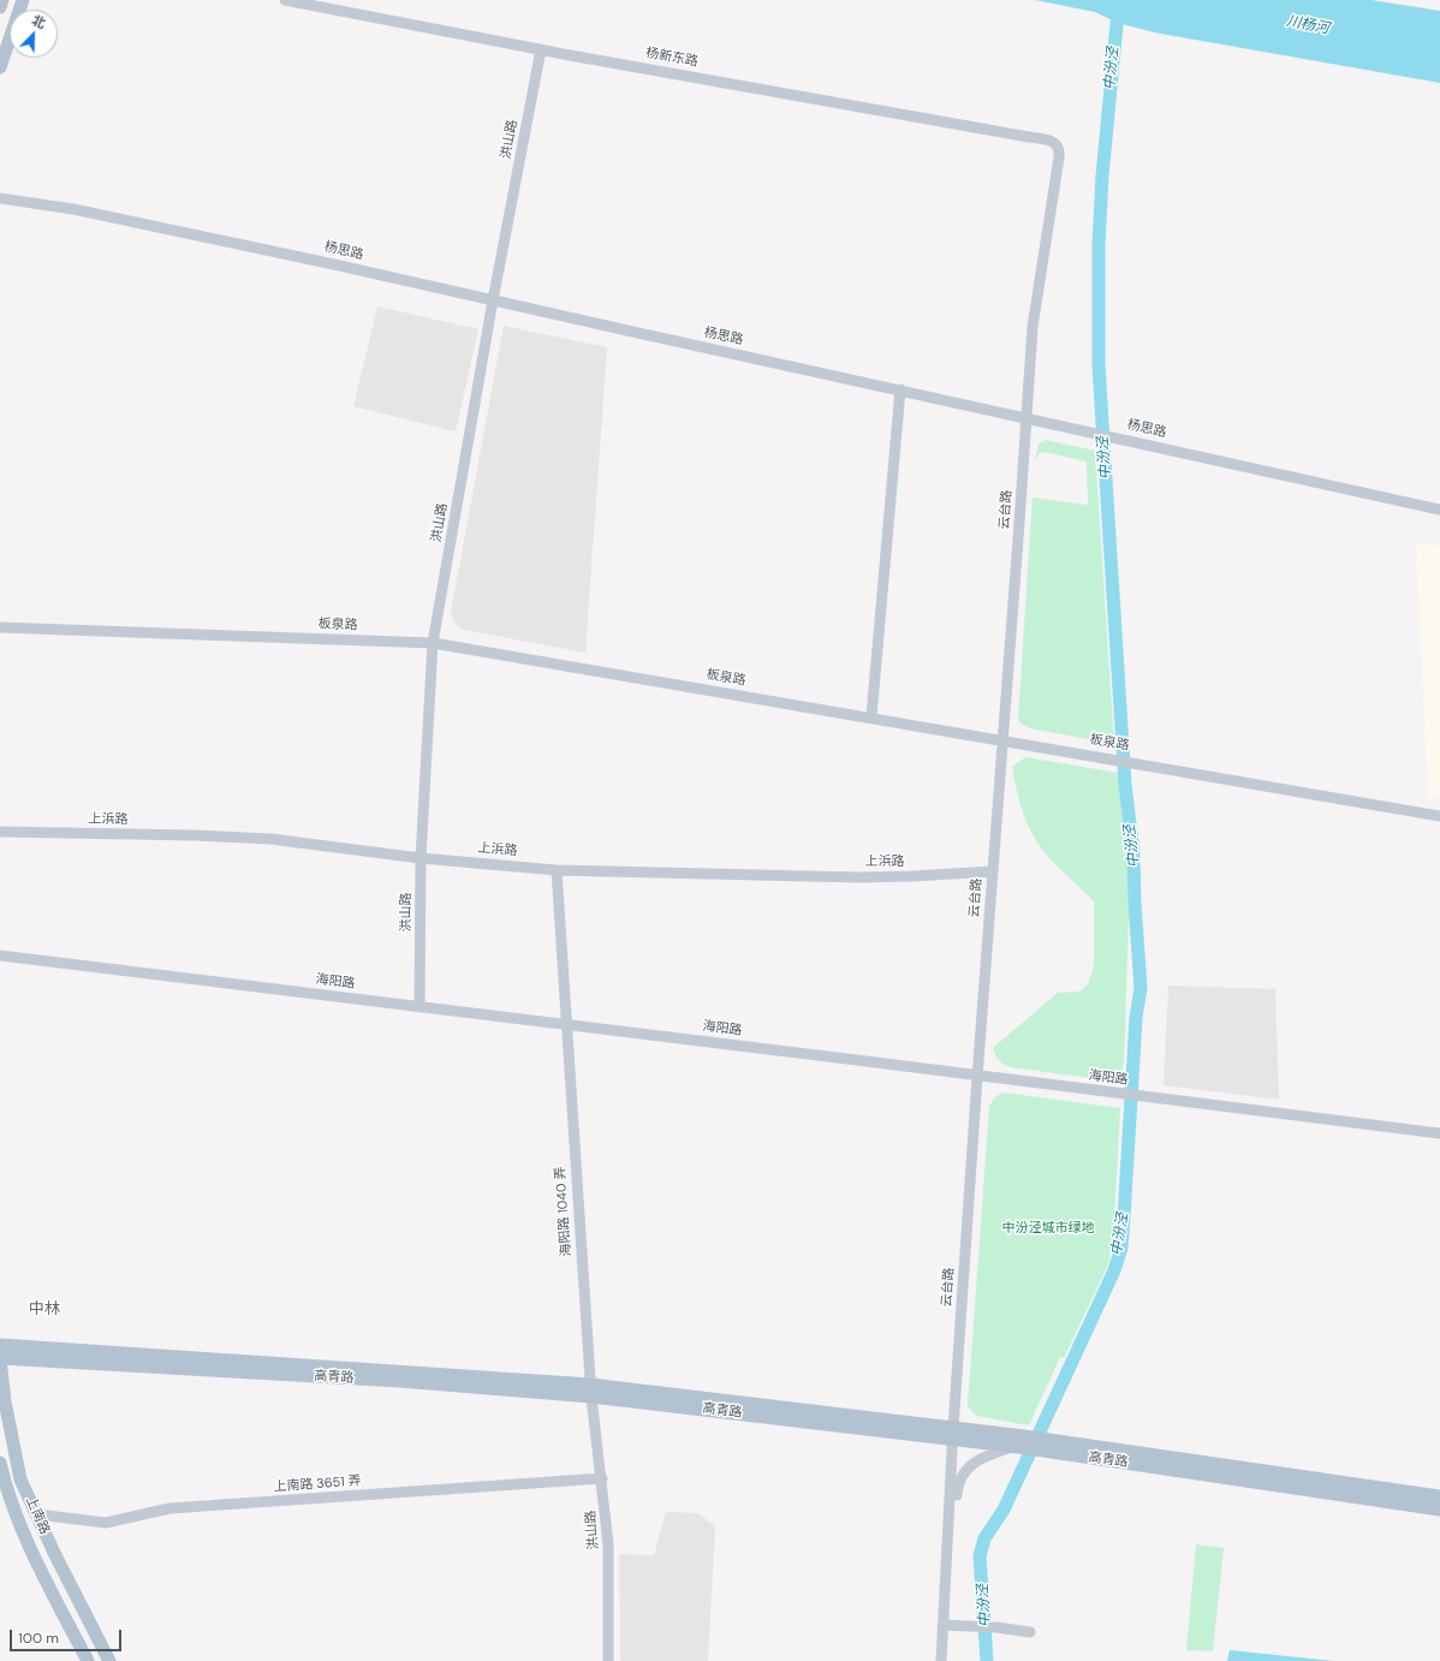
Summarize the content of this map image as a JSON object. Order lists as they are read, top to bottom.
{
  "streets": {
    "main road": ["高青路", "上南路"],
    "street": [
      "杨新东路",
      "洪山路",
      "杨思路",
      "云台路",
      "板泉路",
      "上浜路",
      "海阳路",
      "海阳路 1040 弄",
      "上南路 3651 弄"
    ]
  },
  "crossings": [
    ["杨新东路", "洪山路"],
    ["杨新东路", "云台路"],
    ["洪山路", "杨思路"],
    ["洪山路", "板泉路"],
    ["洪山路", "上浜路"],
    ["洪山路", "海阳路"],
    ["洪山路", "海阳路 1040 弄"],
    ["洪山路", "高青路"],
    ["洪山路", "上南路 3651 弄"],
    ["杨思路", "云台路"],
    ["云台路", "板泉路"],
    ["云台路", "上浜路"],
    ["云台路", "海阳路"],
    ["云台路", "高青路"],
    ["上浜路", "海阳路 1040 弄"],
    ["海阳路", "海阳路 1040 弄"],
    ["海阳路 1040 弄", "高青路"],
    ["高青路", "上南路"],
    ["上南路 3651 弄", "上南路"]
  ],
  "districts": ["中林"],
  "water": ["川杨河", "中汾泾"],
  "parks": ["中汾泾城市绿地"],
  "scale_bar": "100 m",
  "north": "top right"
}
